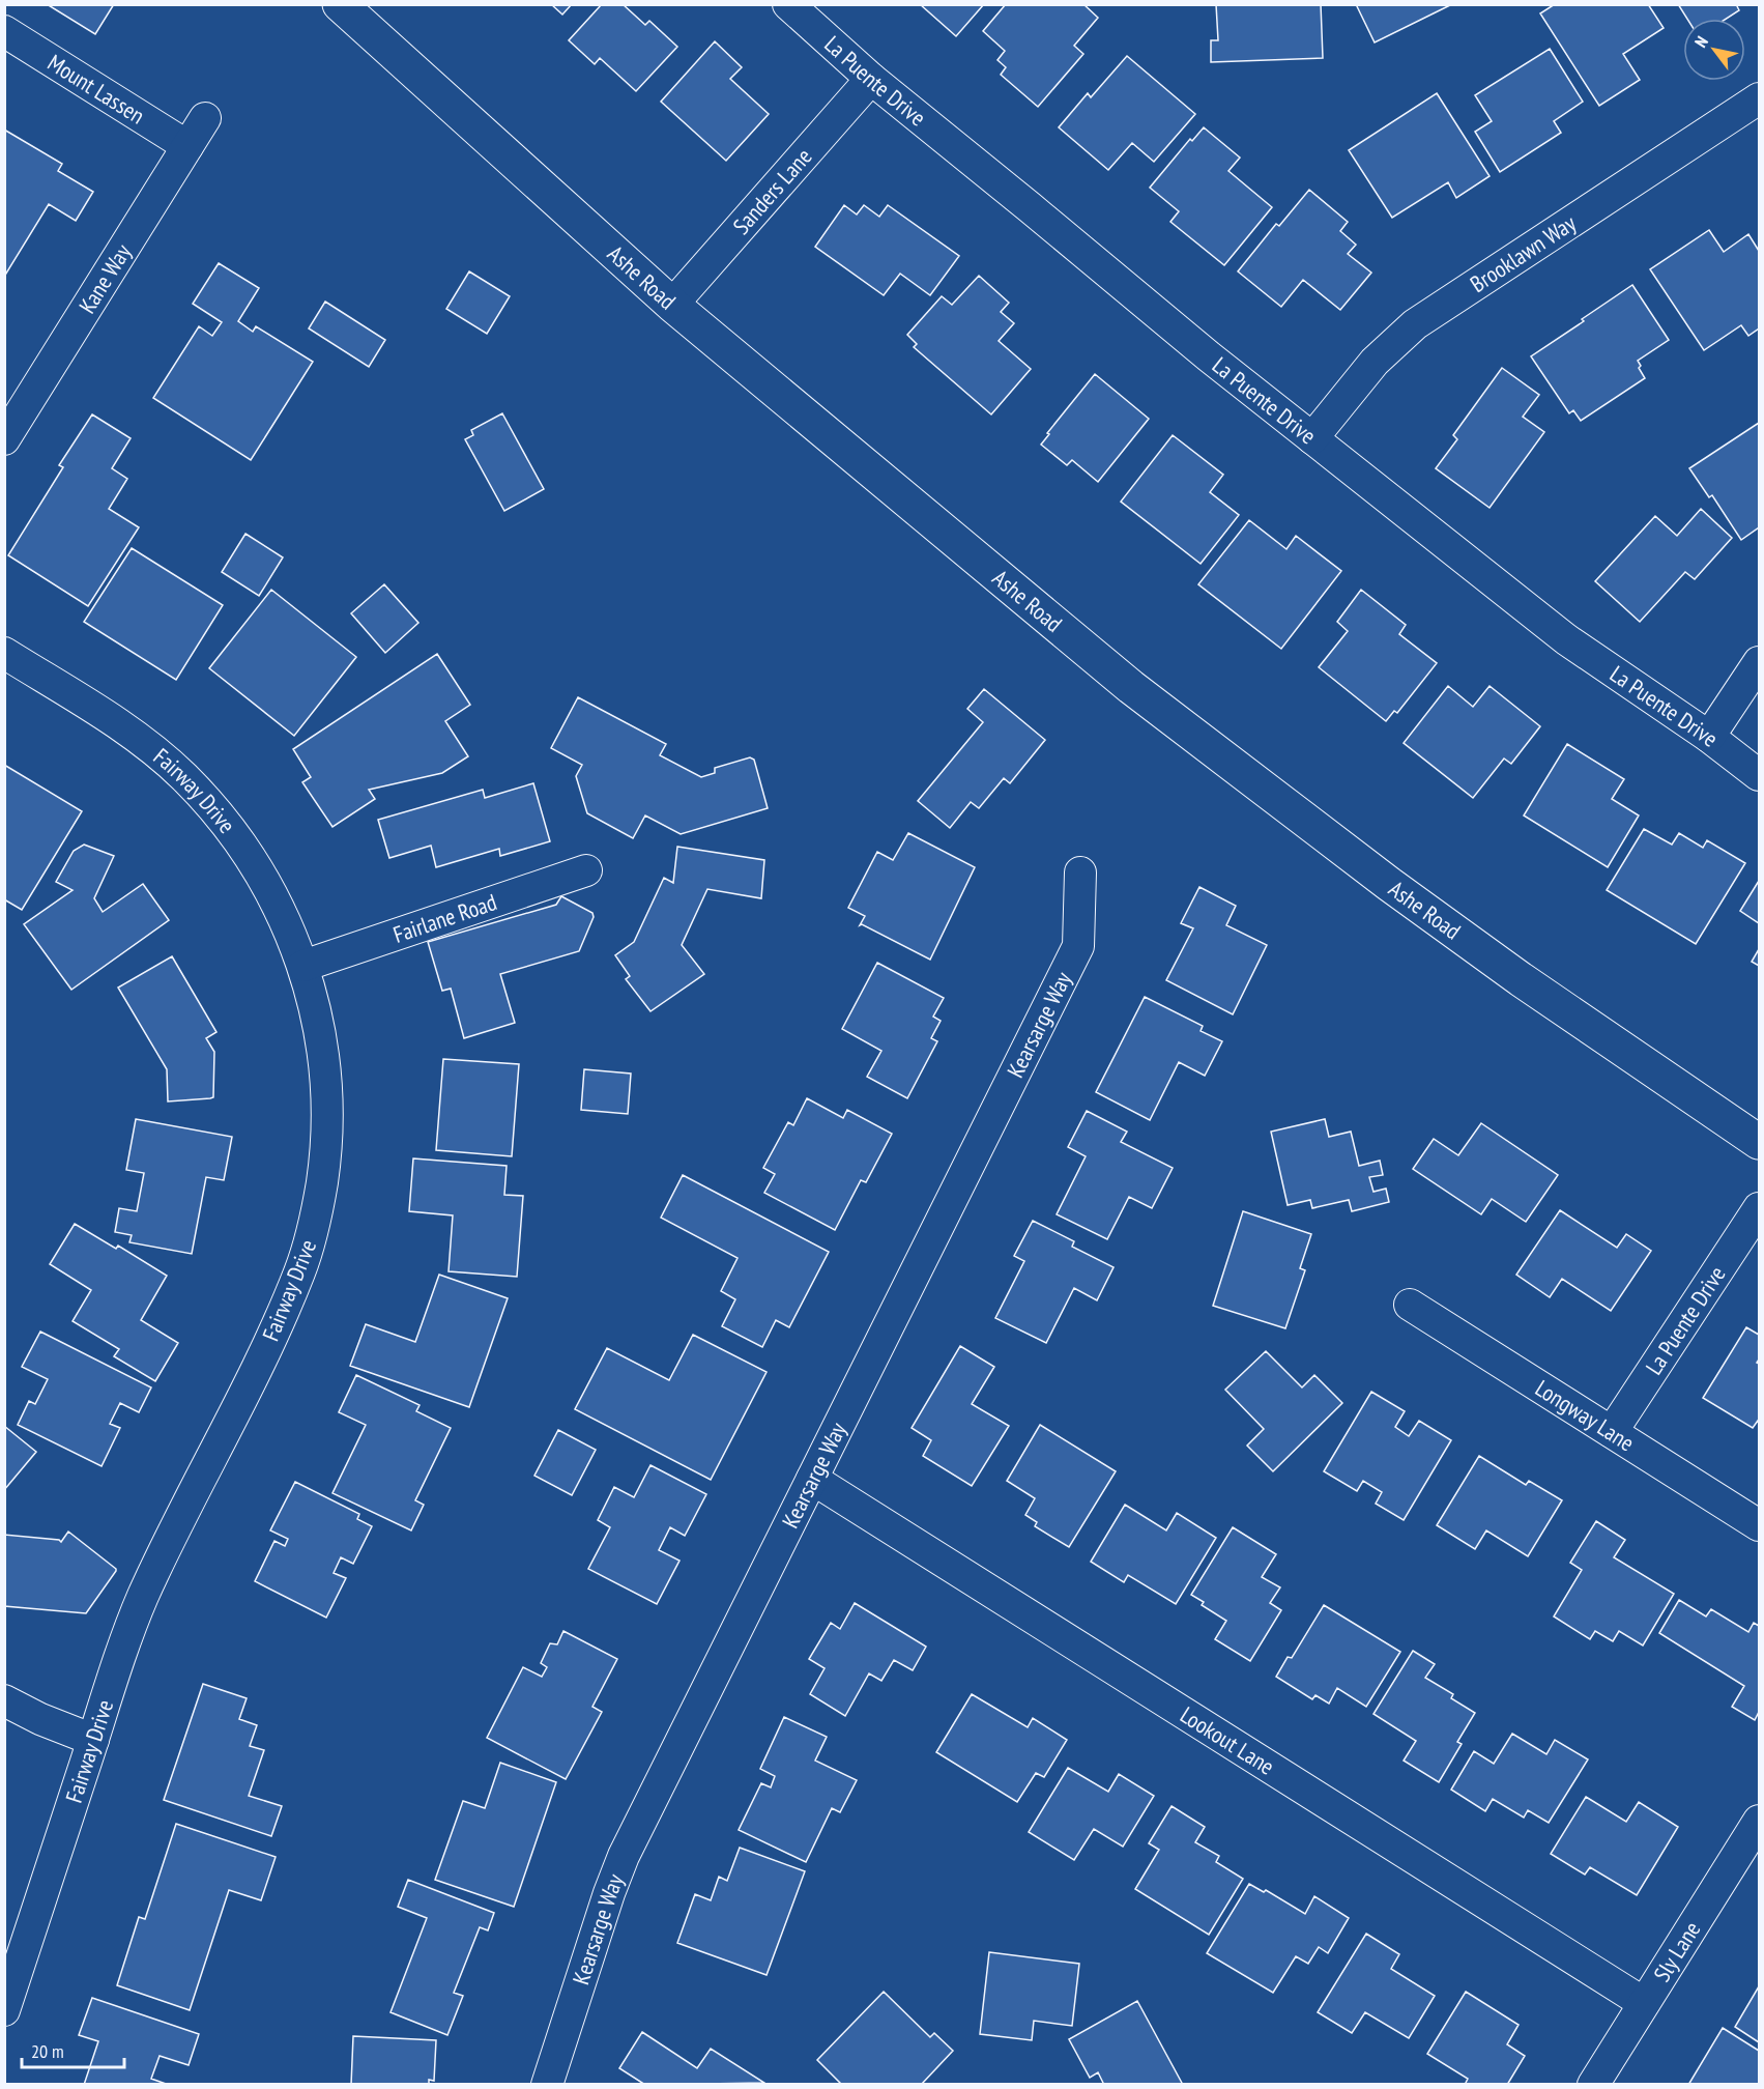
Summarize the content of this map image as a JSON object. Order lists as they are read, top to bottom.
{
  "streets": {
    "street": [
      "La Puente Drive",
      "Mount Lassen",
      "Sanders Lane",
      "Brooklawn Way",
      "Ashe Road",
      "Kane Way",
      "Fairway Drive",
      "Fairlane Road",
      "Kearsarge Way",
      "Longway Lane",
      "Lookout Lane",
      "Sly Lane"
    ]
  },
  "crossings": [
    ["La Puente Drive", "Sanders Lane"],
    ["La Puente Drive", "Brooklawn Way"],
    ["La Puente Drive", "Longway Lane"],
    ["Mount Lassen", "Kane Way"],
    ["Sanders Lane", "Ashe Road"],
    ["Fairway Drive", "Fairlane Road"],
    ["Kearsarge Way", "Lookout Lane"],
    ["Lookout Lane", "Sly Lane"]
  ],
  "scale_bar": "20 m",
  "north": "top left"
}
